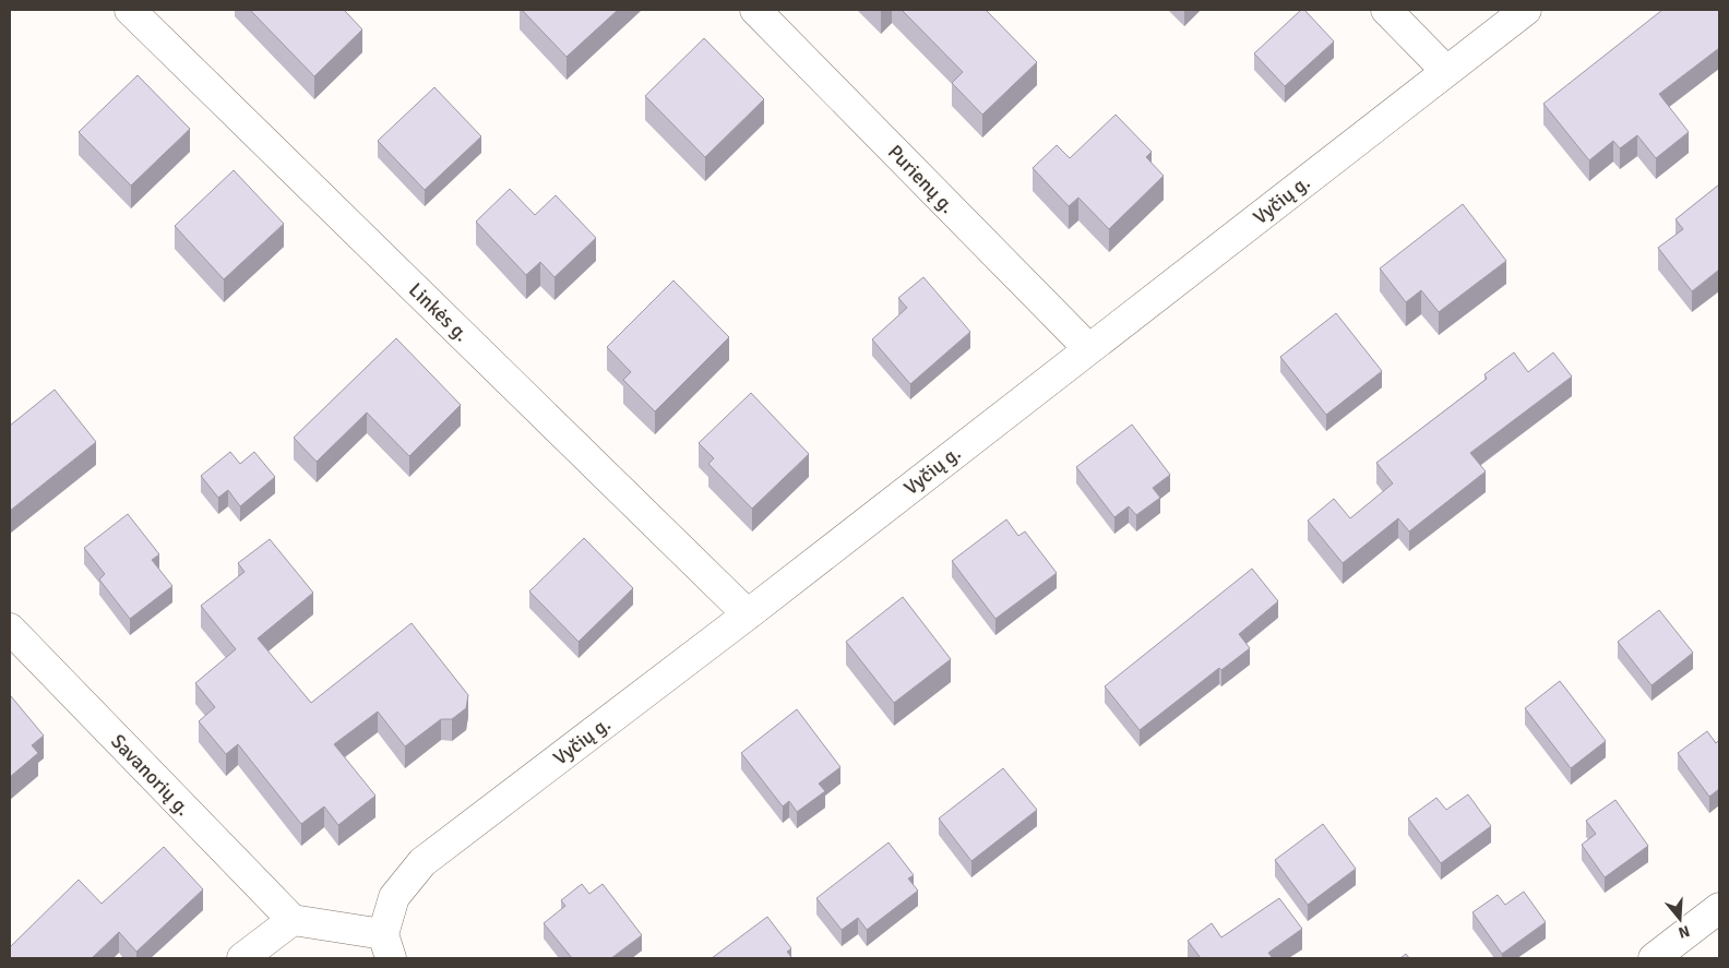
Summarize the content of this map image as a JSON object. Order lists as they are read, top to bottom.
{
  "streets": {
    "street": [
      "Purienų g.",
      "Vyčių g.",
      "Linkės g.",
      "Savanorių g."
    ]
  },
  "crossings": [
    ["Purienų g.", "Vyčių g."],
    ["Vyčių g.", "Linkės g."]
  ],
  "north": "bottom"
}
